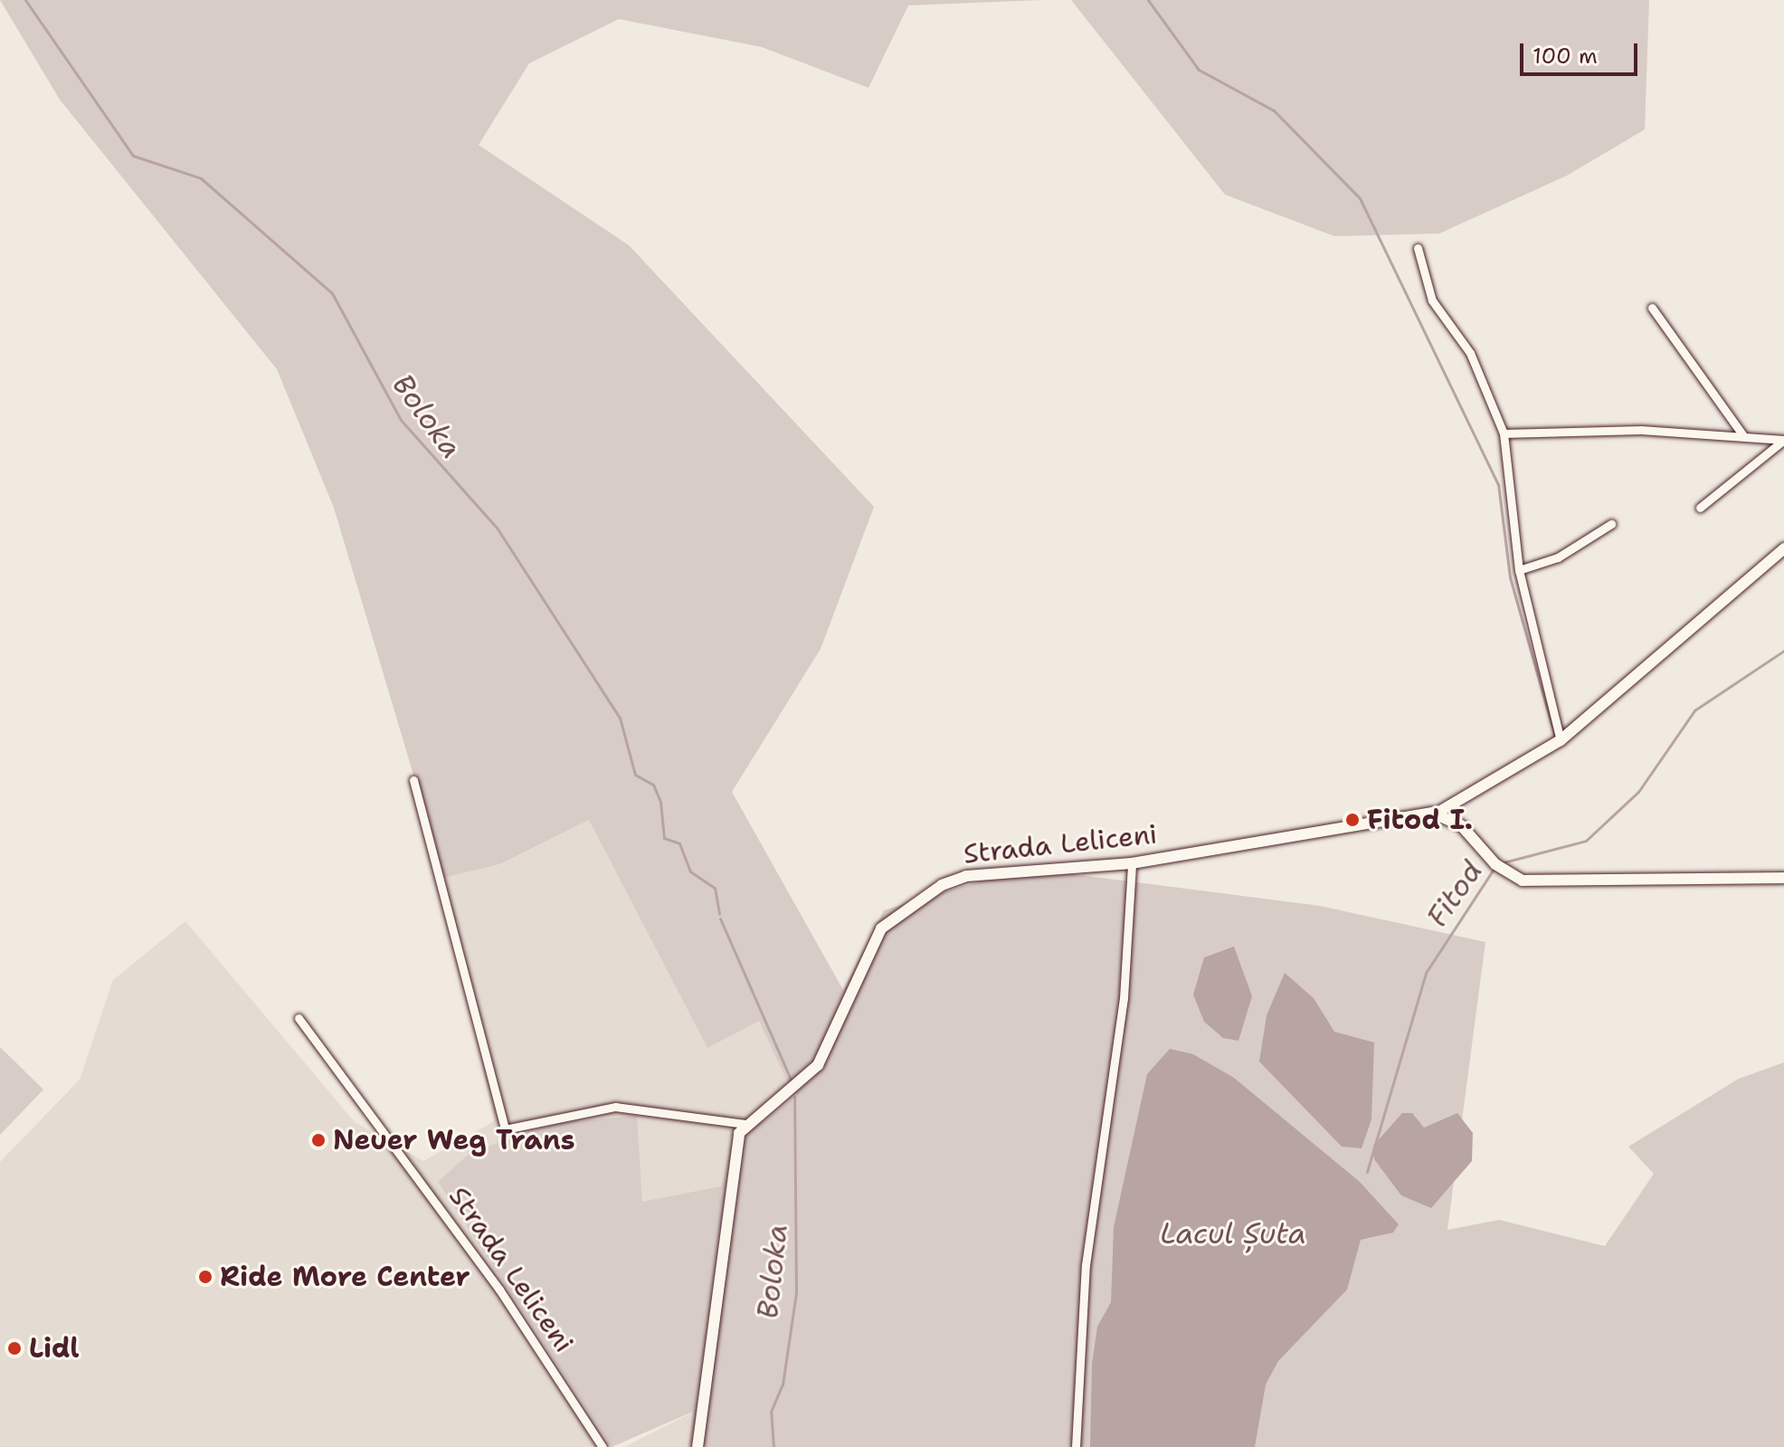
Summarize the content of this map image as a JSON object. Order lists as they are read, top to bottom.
{
  "streets": {
    "main road": ["Strada Leliceni"]
  },
  "water": ["Boloka", "Fitod", "Lacul Șuta"],
  "places": [
    "Fitod I.",
    "Neuer Weg Trans",
    "Ride More Center",
    "Lidl"
  ],
  "scale_bar": "100 m"
}
